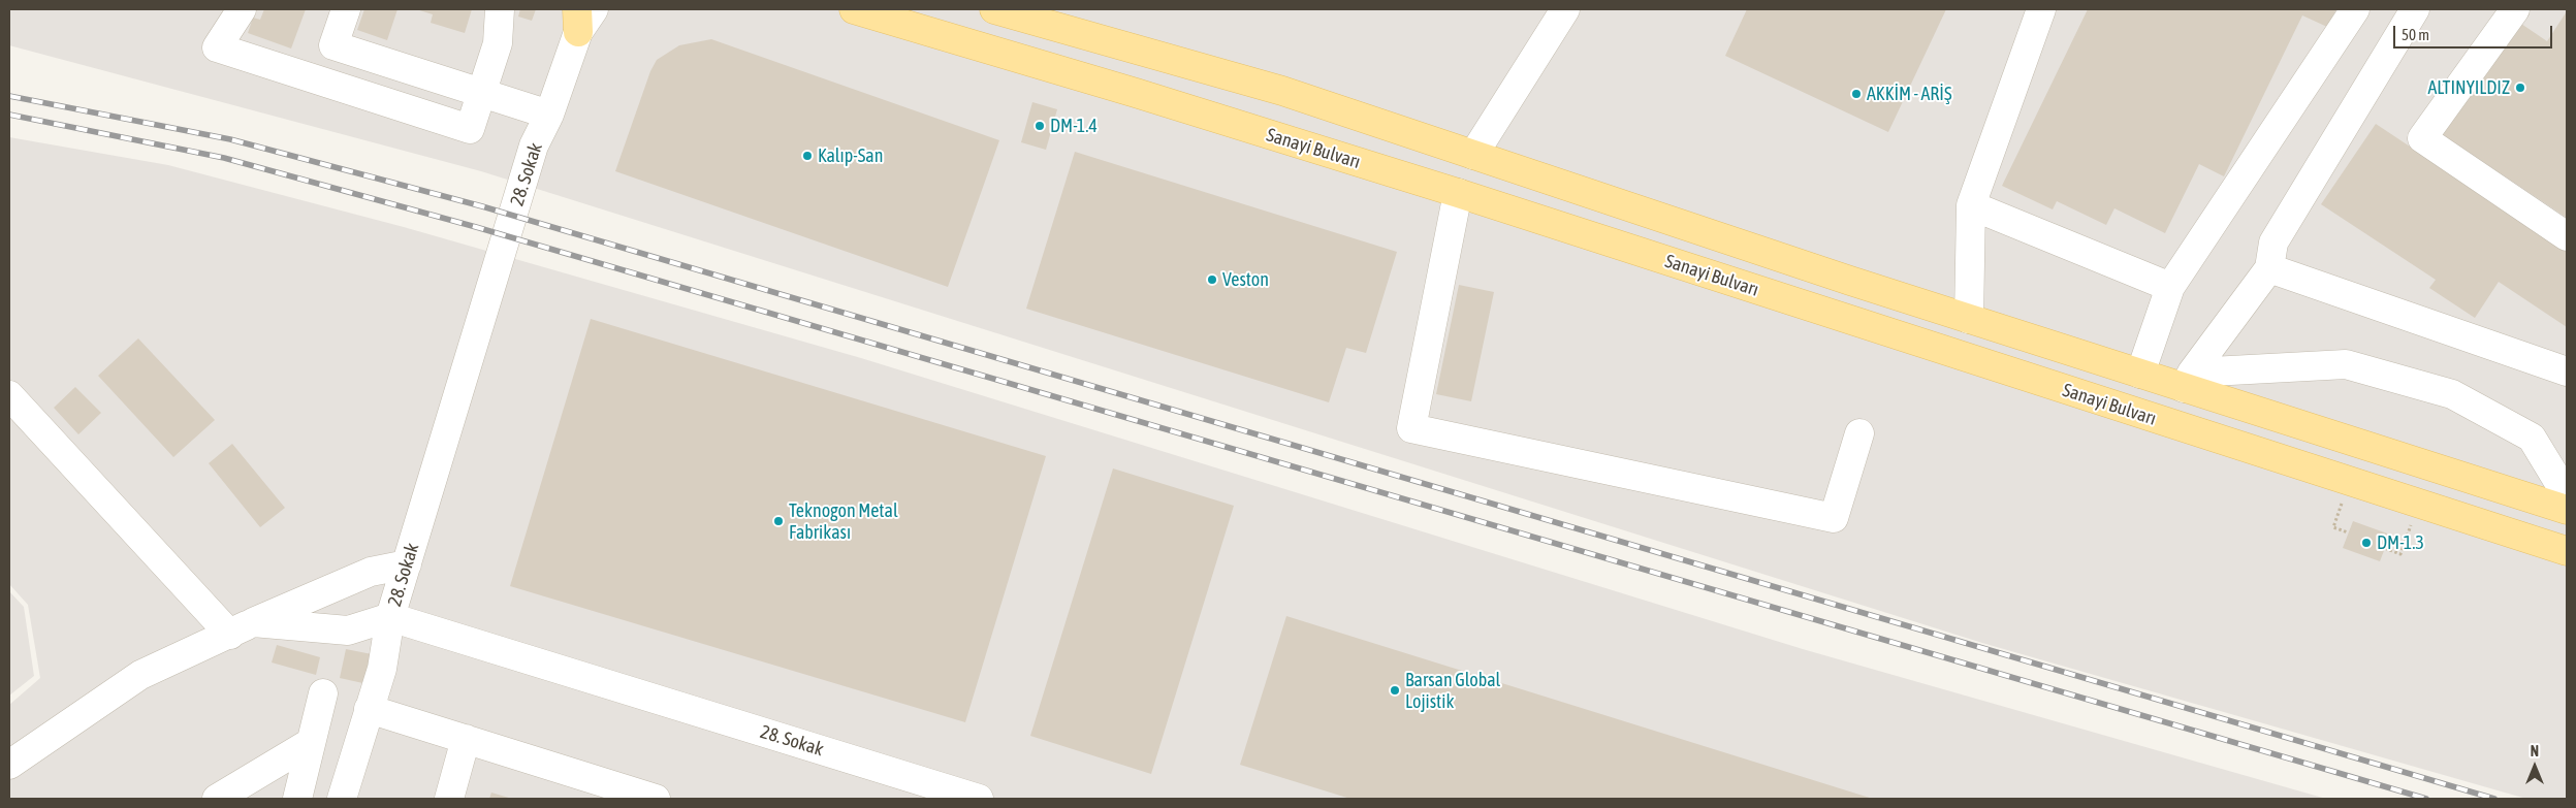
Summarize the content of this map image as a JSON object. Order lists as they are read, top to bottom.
{
  "streets": {
    "main road": ["Sanayi Bulvarı"],
    "street": ["28. Sokak"]
  },
  "places": [
    "ALTINYILDIZ",
    "AKKİM - ARİŞ",
    "DM-1.4",
    "Kalıp-San",
    "Veston",
    "Teknogon Metal Fabrikası",
    "DM-1.3",
    "Barsan Global Lojistik"
  ],
  "scale_bar": "50 m",
  "north": "top"
}
